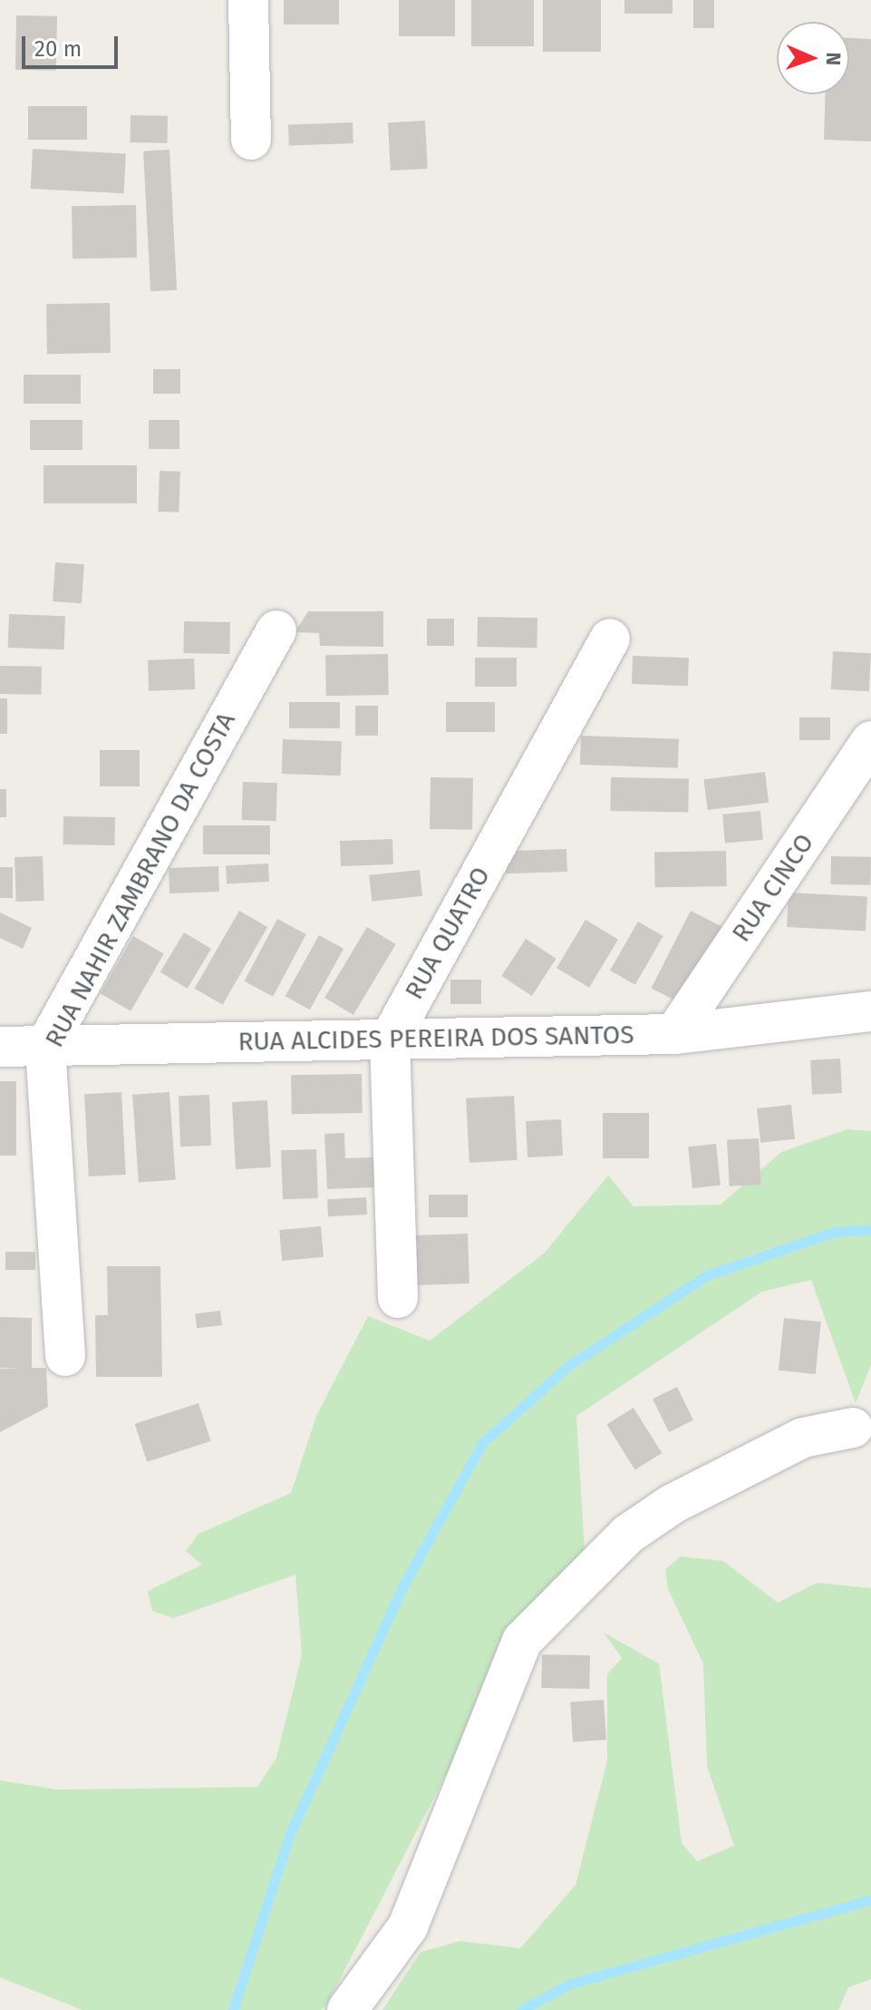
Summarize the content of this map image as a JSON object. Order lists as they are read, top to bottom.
{
  "streets": {
    "street": [
      "RUA NAHIR ZAMBRANO DA COSTA",
      "RUA CINCO",
      "RUA QUATRO",
      "RUA ALCIDES PEREIRA DOS SANTOS"
    ]
  },
  "crossings": [
    ["RUA NAHIR ZAMBRANO DA COSTA", "RUA ALCIDES PEREIRA DOS SANTOS"],
    ["RUA CINCO", "RUA ALCIDES PEREIRA DOS SANTOS"],
    ["RUA QUATRO", "RUA ALCIDES PEREIRA DOS SANTOS"]
  ],
  "scale_bar": "20 m",
  "north": "right"
}
